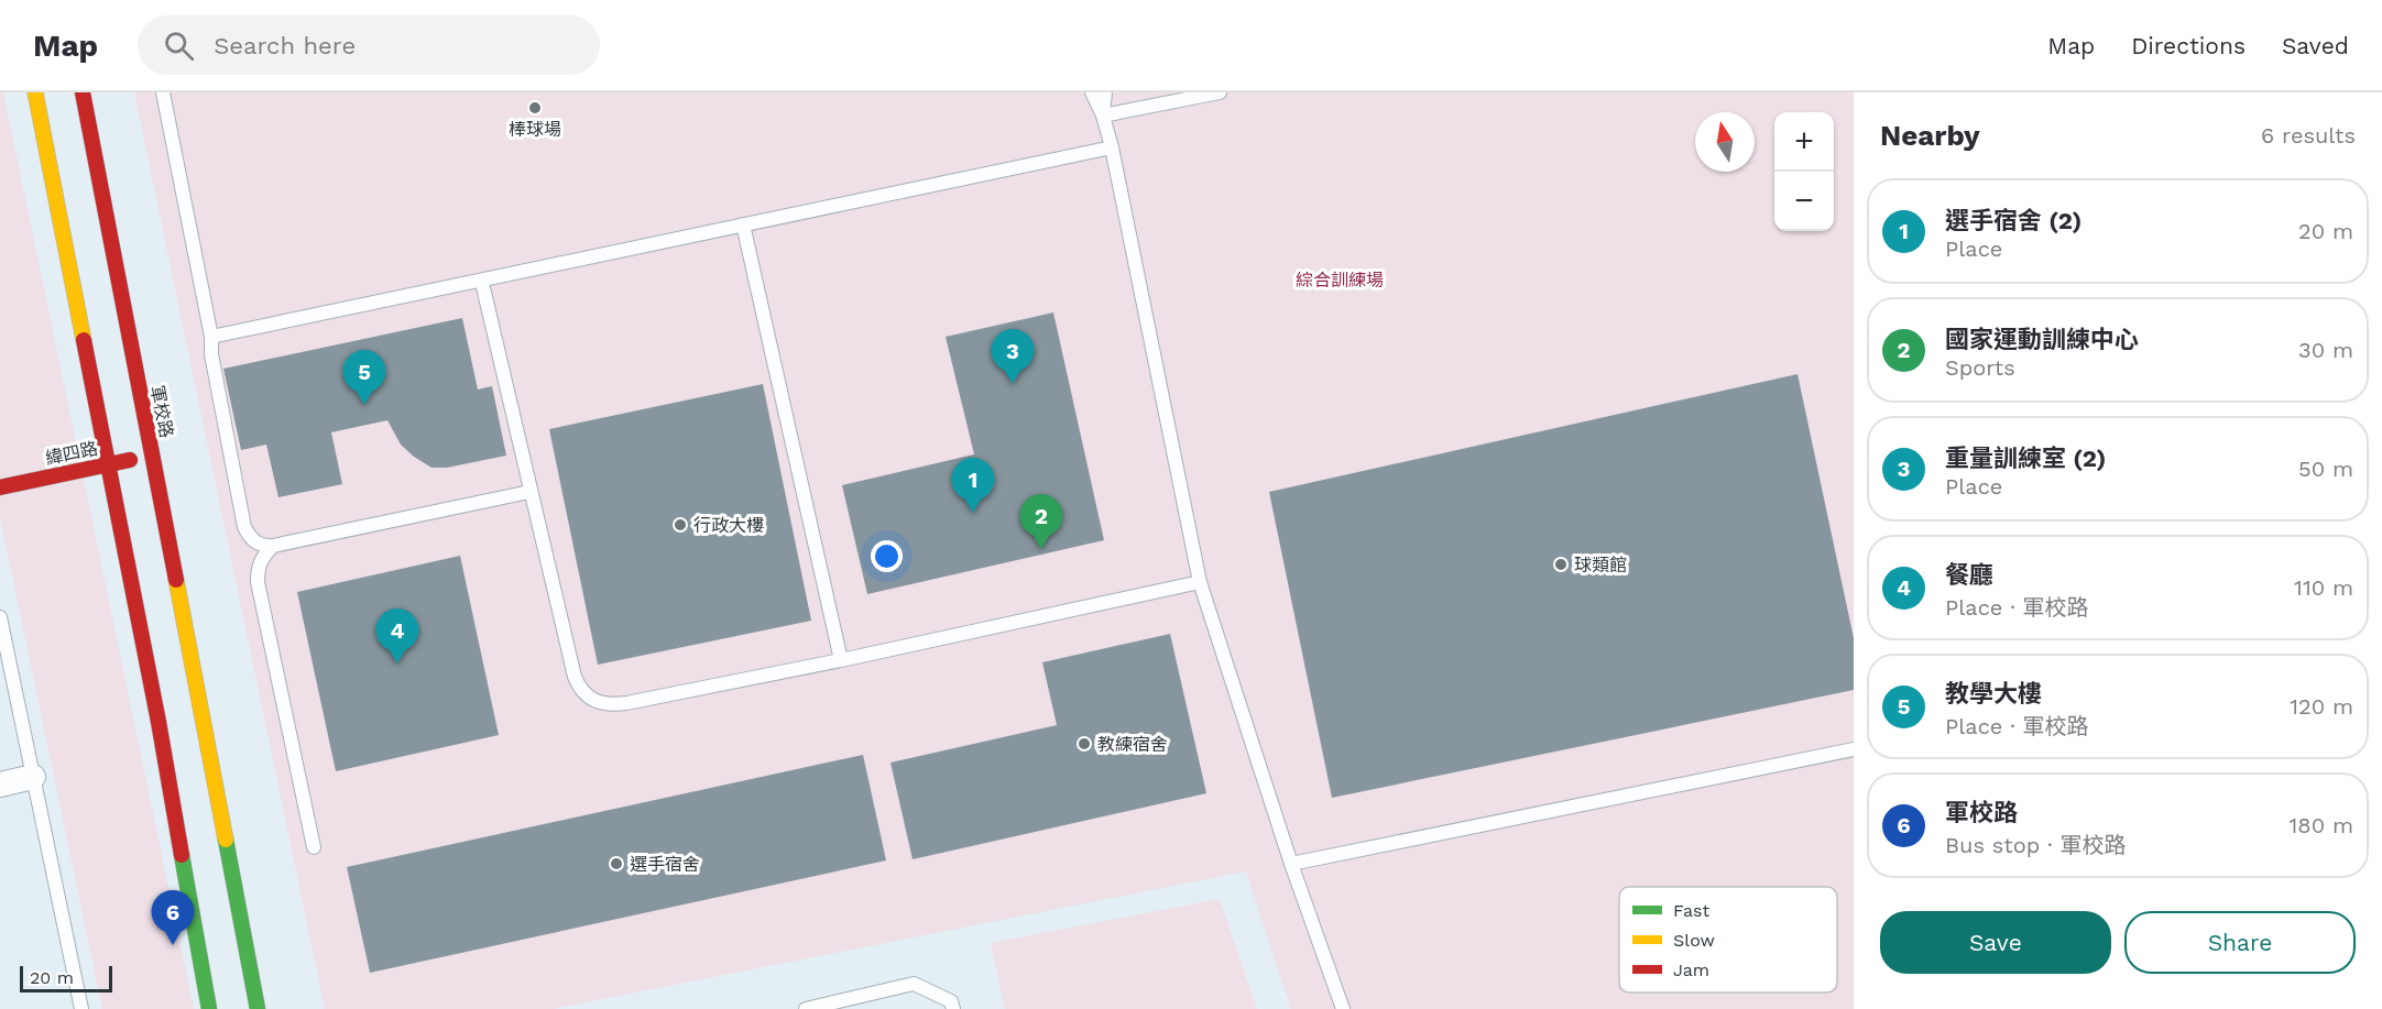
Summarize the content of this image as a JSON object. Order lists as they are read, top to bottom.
{
  "streets": {
    "street": ["軍校路", "緯四路"]
  },
  "crossings": [
    ["軍校路", "緯四路"]
  ],
  "parks": ["綜合訓練場"],
  "places": [
    "棒球場",
    "行政大樓",
    "球類館",
    "教練宿舍",
    "選手宿舍"
  ],
  "legend": ["Fast", "Slow", "Jam"],
  "scale_bar": "20 m",
  "north": "top",
  "page": {
    "header": "Map",
    "search": "Search here",
    "nav": ["Map", "Directions", "Saved"],
    "heading": ["Nearby", "6 results"],
    "map_buttons": ["+", "−"],
    "list": [
      {
        "mark": "1",
        "name": "選手宿舍 (2)",
        "note": "Place",
        "value": "20 m"
      },
      {
        "mark": "2",
        "name": "國家運動訓練中心",
        "note": "Sports",
        "value": "30 m"
      },
      {
        "mark": "3",
        "name": "重量訓練室 (2)",
        "note": "Place",
        "value": "50 m"
      },
      {
        "mark": "4",
        "name": "餐廳",
        "note": "Place · 軍校路",
        "value": "110 m"
      },
      {
        "mark": "5",
        "name": "教學大樓",
        "note": "Place · 軍校路",
        "value": "120 m"
      },
      {
        "mark": "6",
        "name": "軍校路",
        "note": "Bus stop · 軍校路",
        "value": "180 m"
      }
    ],
    "pins": [
      "3",
      "5",
      "1",
      "2",
      "4",
      "6"
    ],
    "buttons": ["Save", "Share"],
    "scale": "20 m"
  }
}
